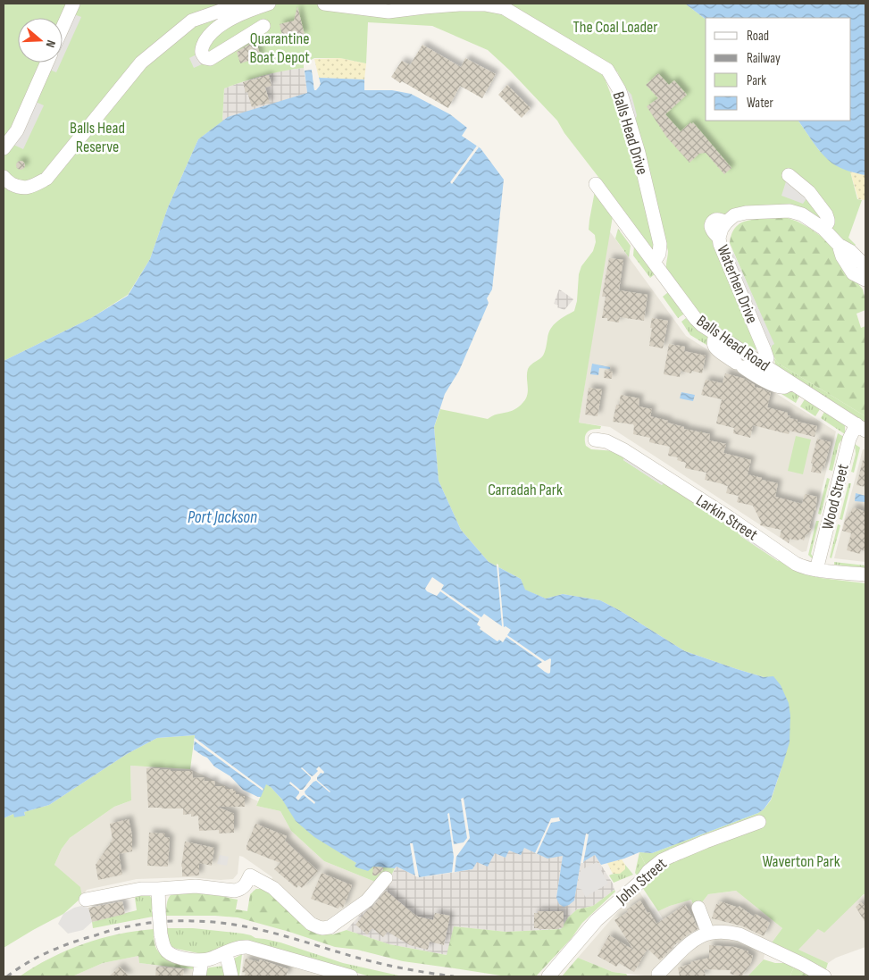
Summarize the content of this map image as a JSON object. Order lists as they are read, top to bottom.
{
  "streets": {
    "street": [
      "Balls Head Drive",
      "Waterhen Drive",
      "Balls Head Road",
      "Wood Street",
      "Larkin Street",
      "John Street"
    ]
  },
  "crossings": [
    ["Balls Head Drive", "Balls Head Road"],
    ["Waterhen Drive", "Balls Head Road"],
    ["Balls Head Road", "Wood Street"],
    ["Wood Street", "Larkin Street"]
  ],
  "water": ["Port Jackson"],
  "parks": [
    "The Coal Loader",
    "Quarantine Boat Depot",
    "Balls Head Reserve",
    "Carradah Park",
    "Waverton Park"
  ],
  "legend": [
    "Road",
    "Railway",
    "Park",
    "Water"
  ],
  "north": "right"
}
